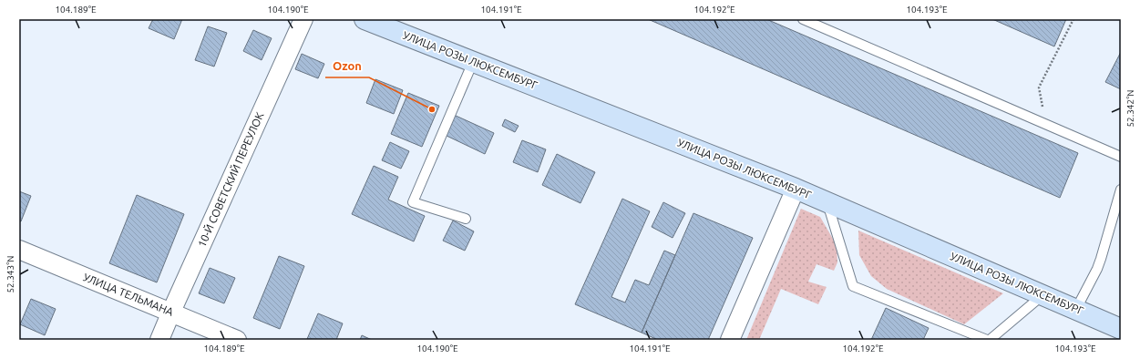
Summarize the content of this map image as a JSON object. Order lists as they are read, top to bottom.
{
  "streets": {
    "main road": ["УЛИЦА РОЗЫ ЛЮКСЕМБУРГ"],
    "street": ["10-Й СОВЕТСКИЙ ПЕРЕУЛОК", "УЛИЦА ТЕЛЬМАНА"]
  },
  "crossings": [
    ["10-Й СОВЕТСКИЙ ПЕРЕУЛОК", "УЛИЦА ТЕЛЬМАНА"]
  ],
  "places": ["Ozon"],
  "coordinates": [
    "104.189°E",
    "104.190°E",
    "104.191°E",
    "104.192°E",
    "104.193°E",
    "52.342°N",
    "52.343°N"
  ]
}
